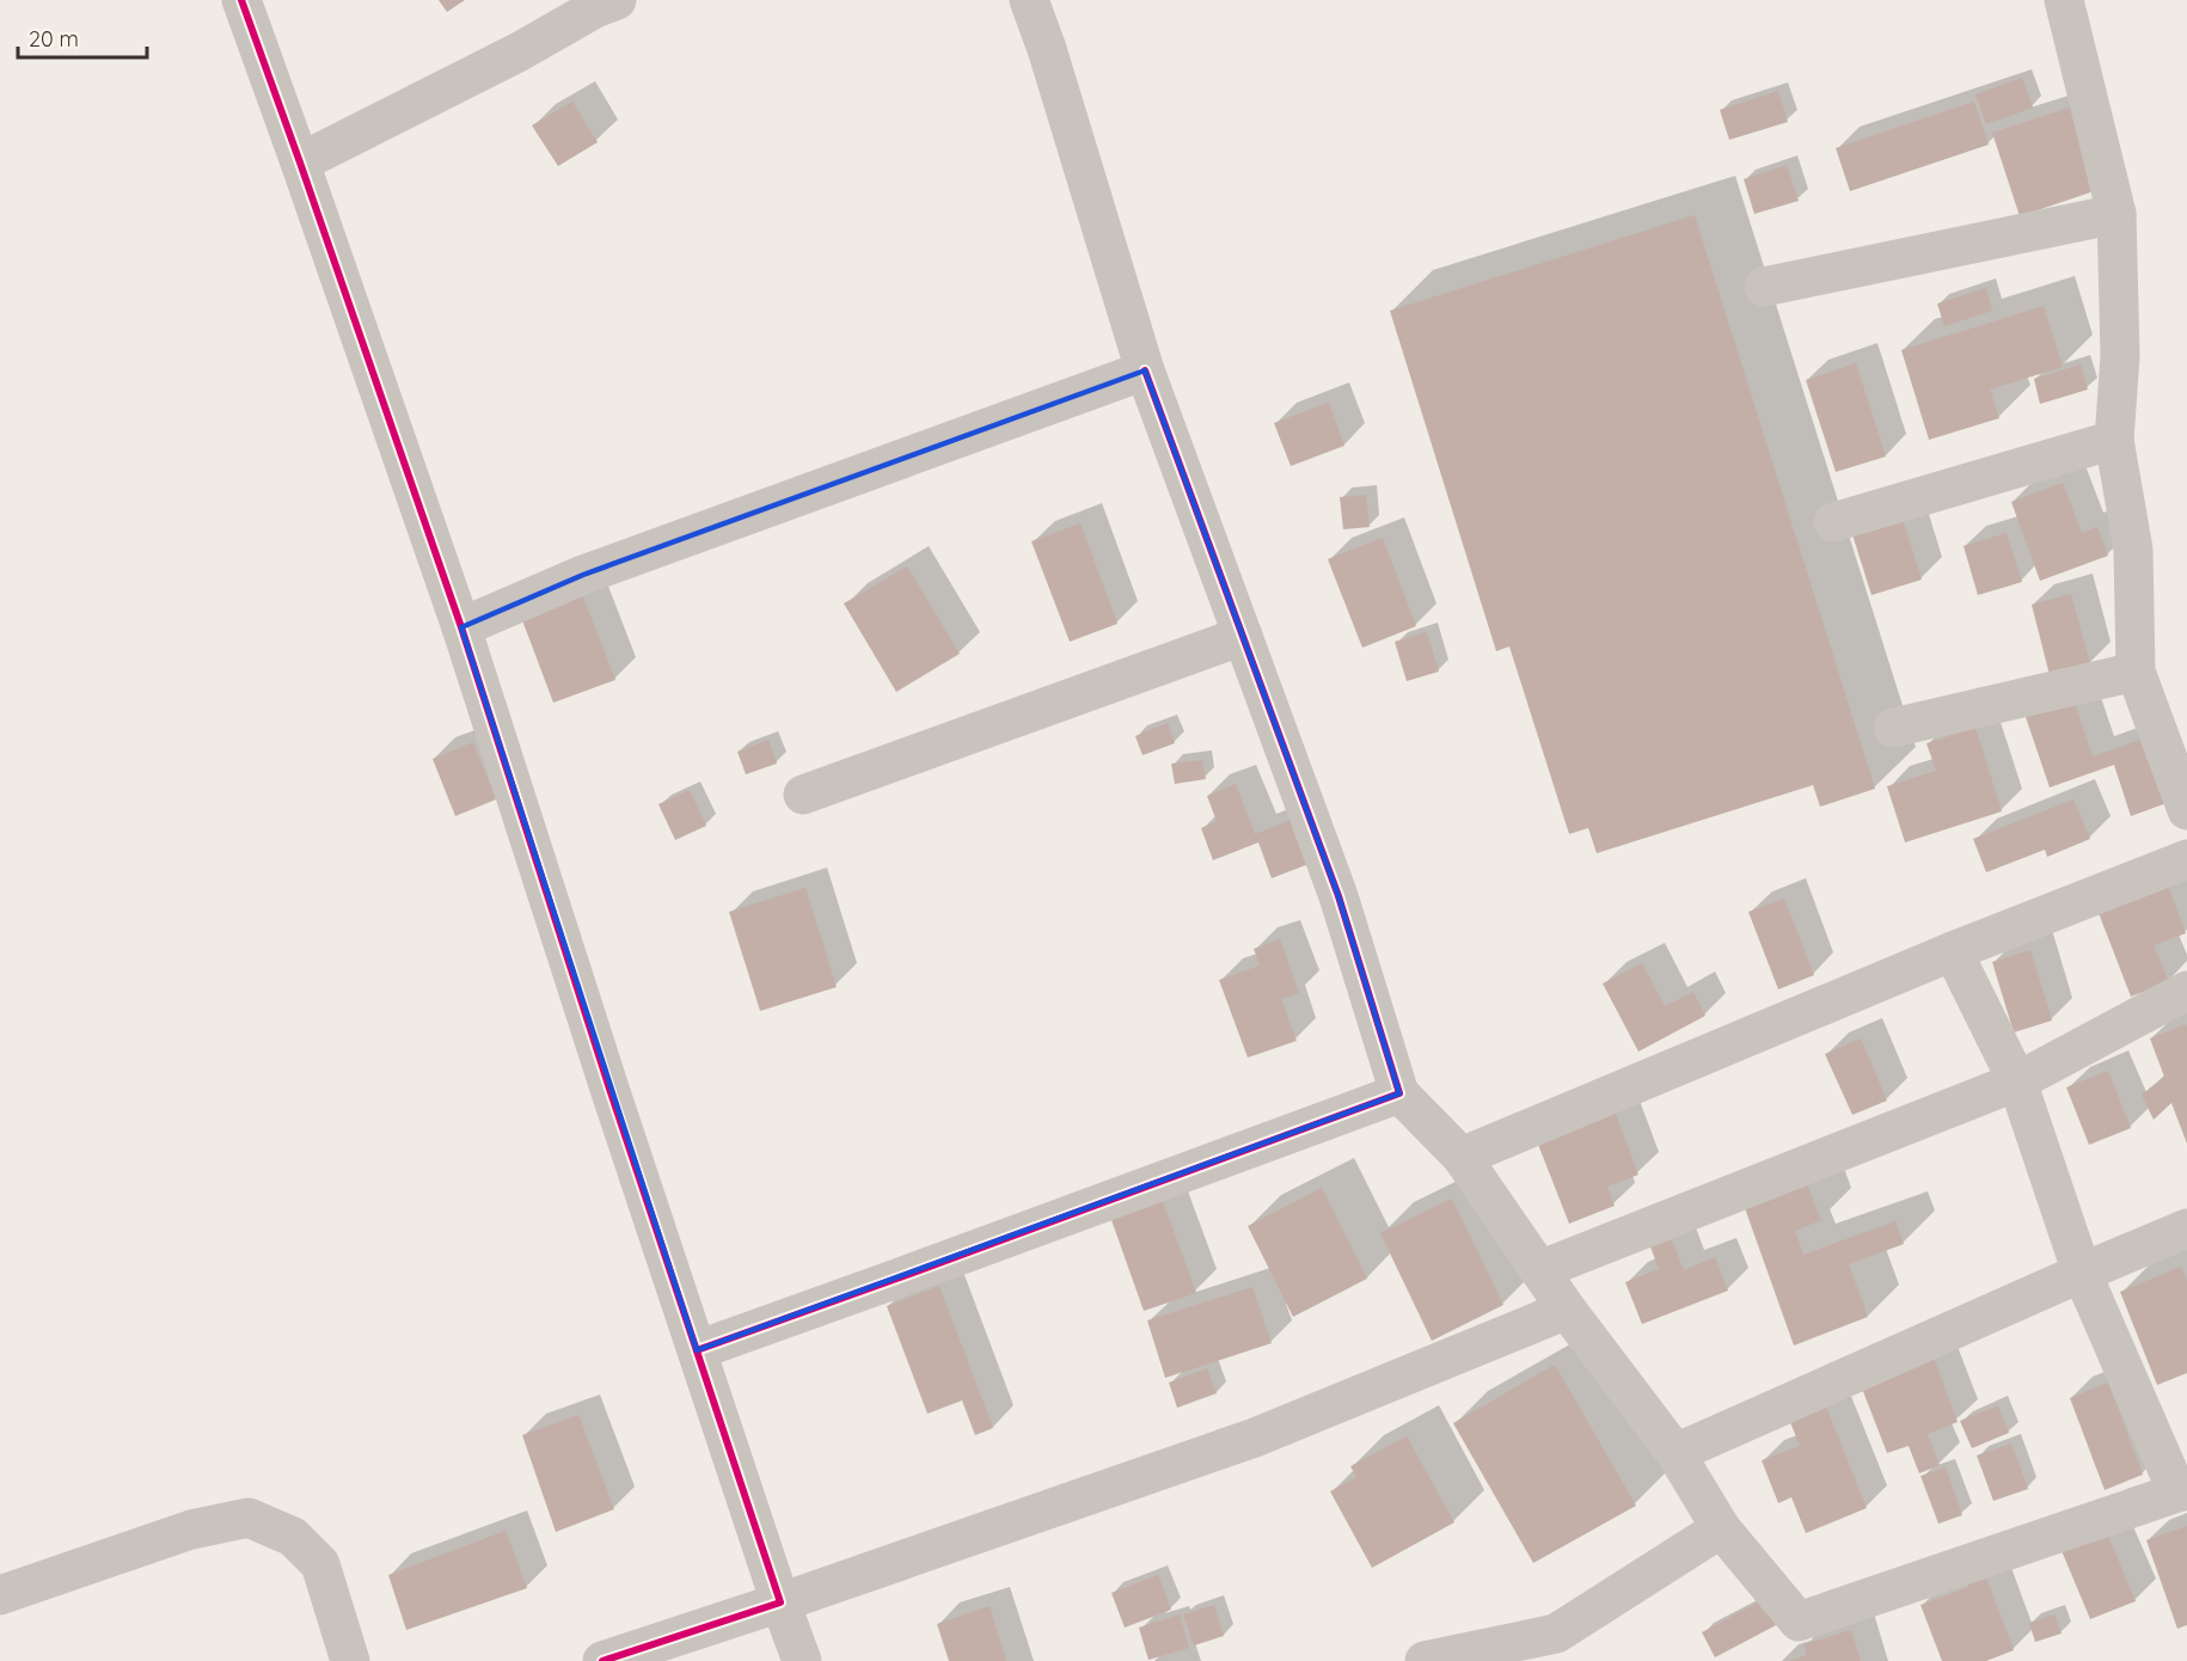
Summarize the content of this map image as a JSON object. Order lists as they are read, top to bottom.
{
  "scale_bar": "20 m"
}
